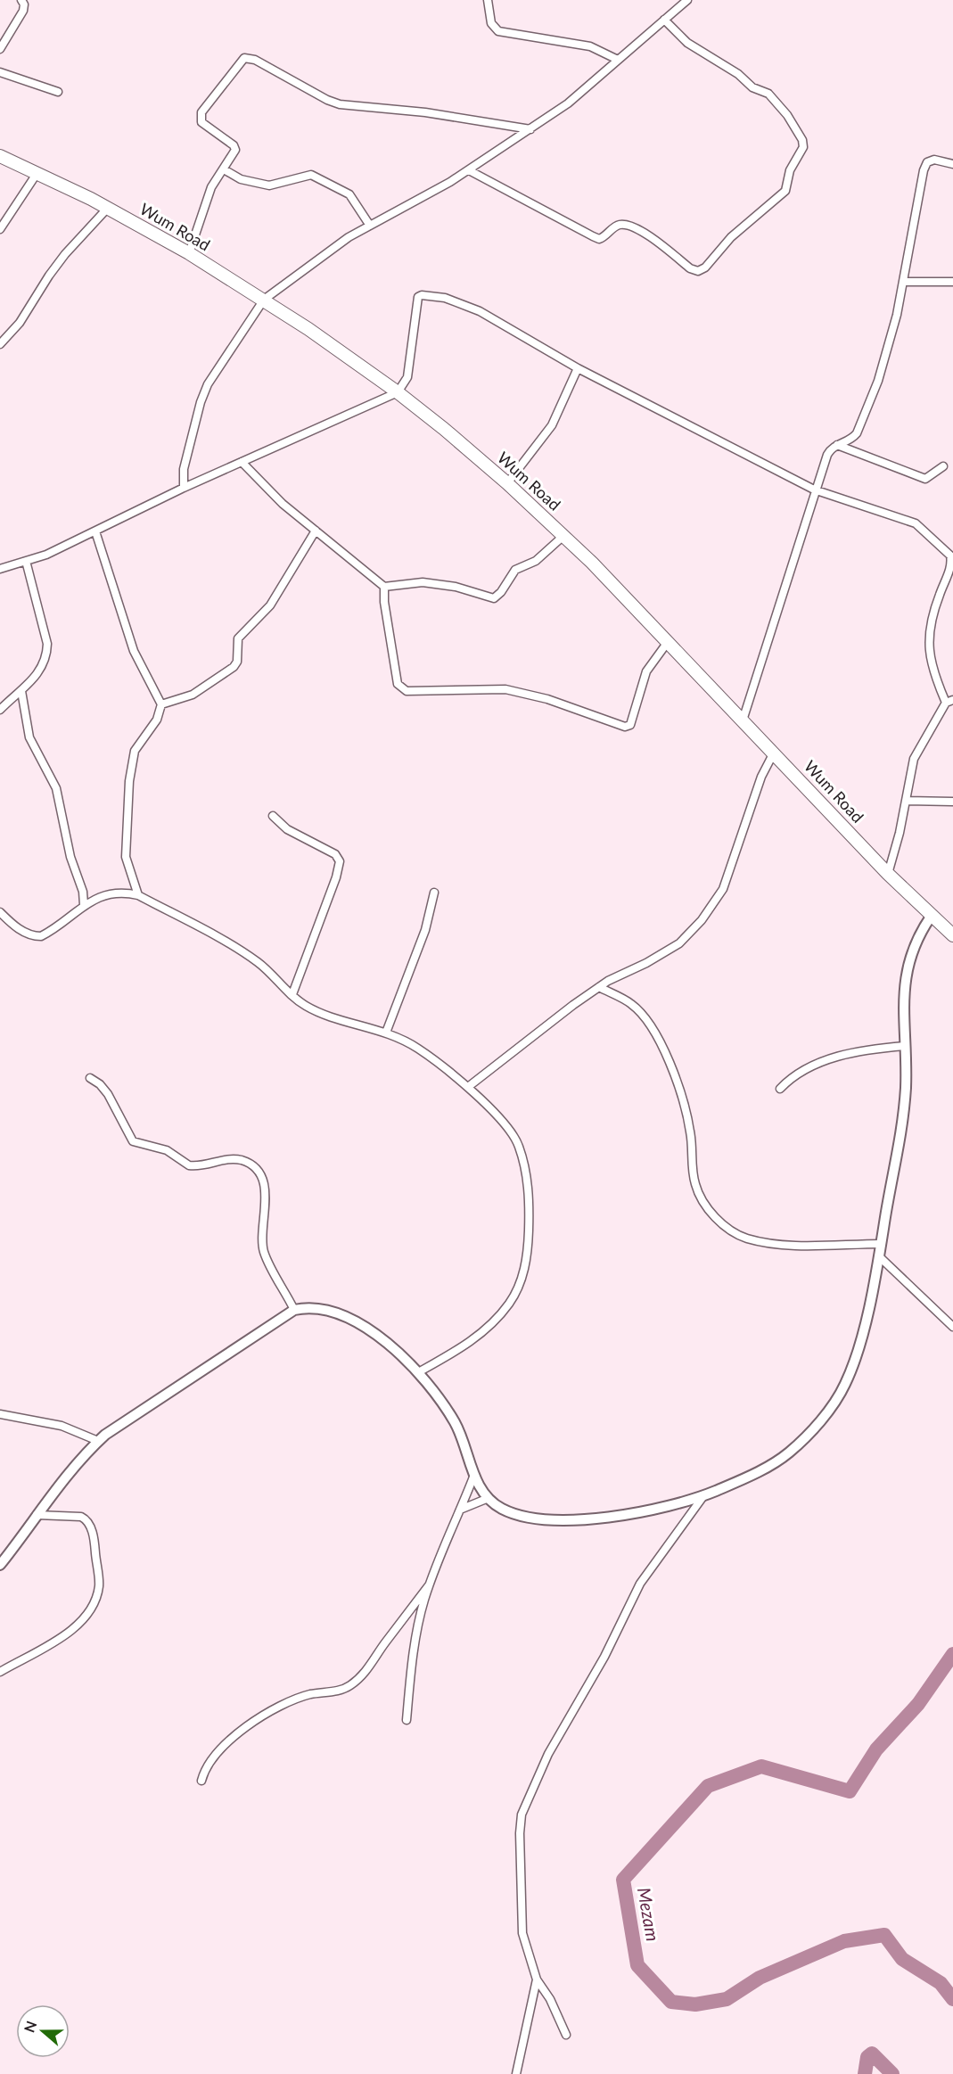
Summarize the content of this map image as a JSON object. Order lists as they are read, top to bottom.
{
  "streets": {
    "highway": ["Wum Road"]
  },
  "water": ["Mezam"],
  "north": "left"
}
